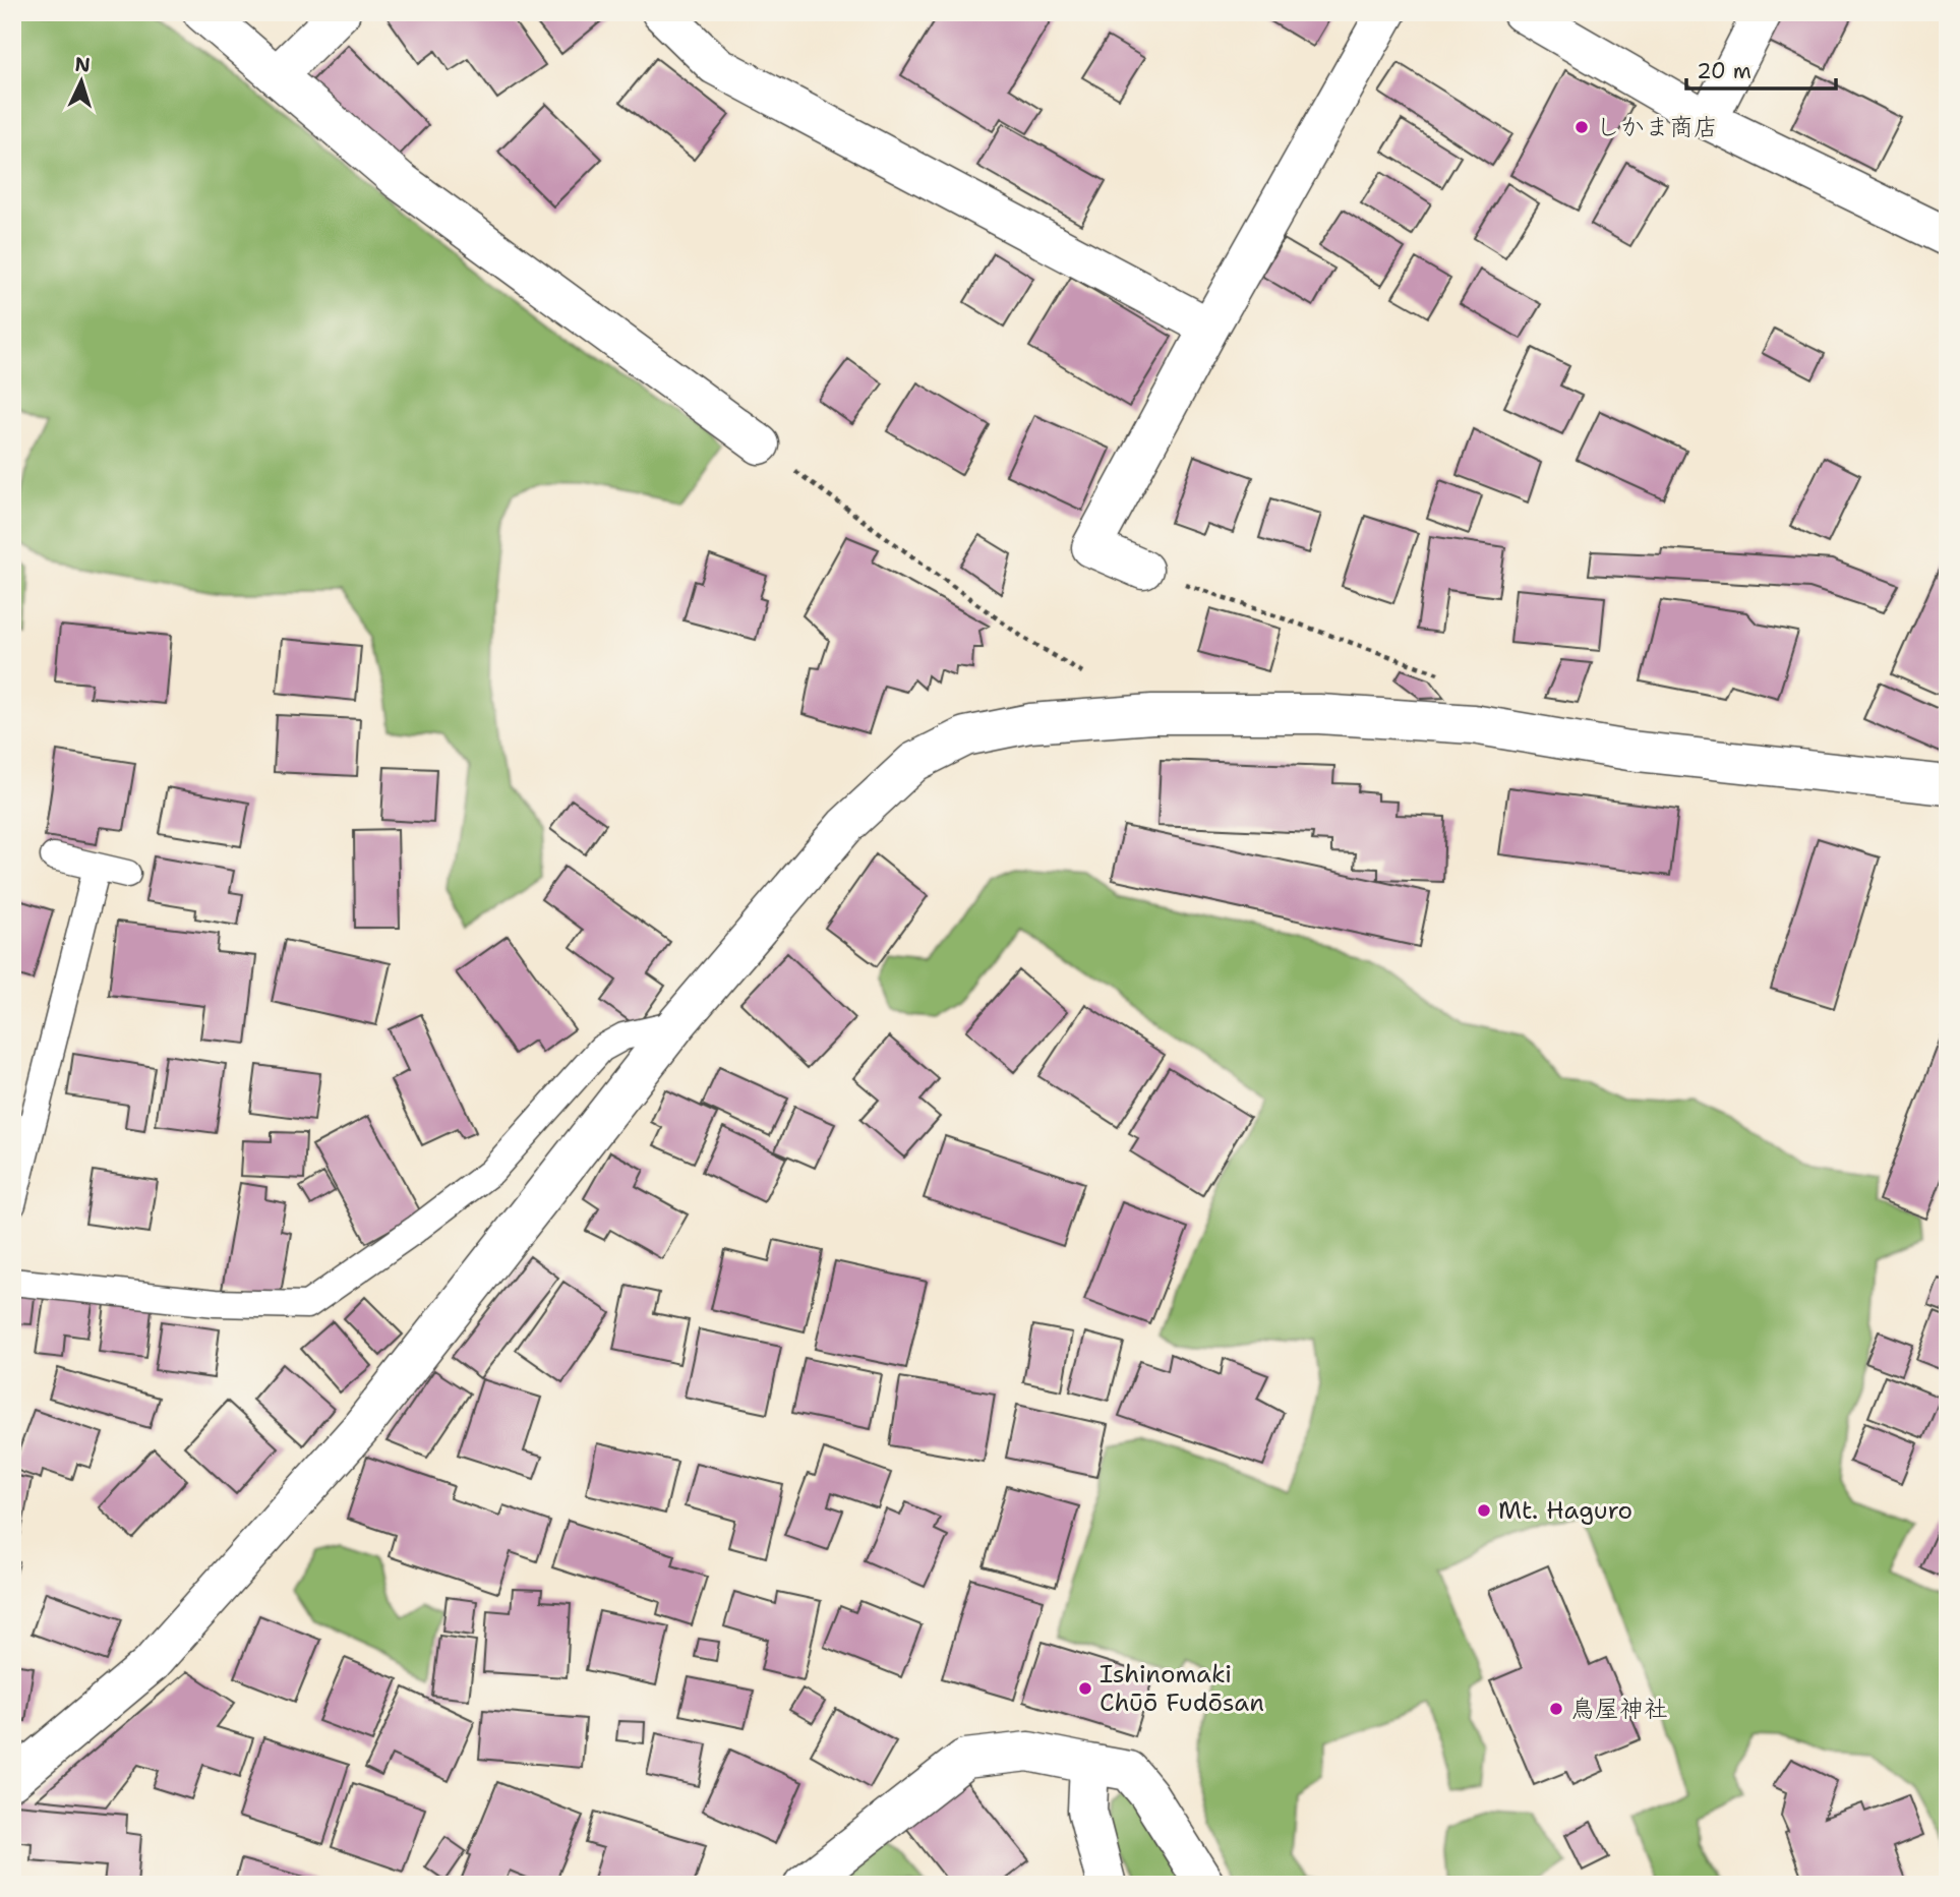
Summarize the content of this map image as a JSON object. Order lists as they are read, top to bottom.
{
  "places": [
    "しかま商店",
    "Mt. Haguro",
    "Ishinomaki Chūō Fudōsan",
    "鳥屋神社"
  ],
  "scale_bar": "20 m",
  "north": "top"
}
